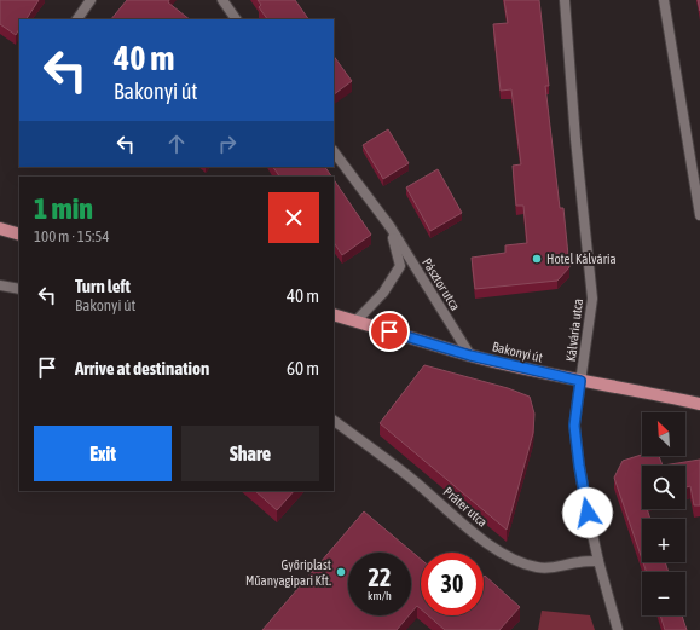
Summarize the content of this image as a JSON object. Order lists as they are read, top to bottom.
{
  "streets": {
    "main road": ["Bakonyi út"],
    "street": ["Pásztor utca", "Kálvária utca", "Práter utca"]
  },
  "crossings": [
    ["Pásztor utca", "Bakonyi út"],
    ["Kálvária utca", "Bakonyi út"],
    ["Kálvária utca", "Práter utca"]
  ],
  "places": ["Hotel Kálvária", "Győriplast Műanyagipari Kft."],
  "north": "top left",
  "page": {
    "turn": ["40 m", "Bakonyi út"],
    "heading": ["1 min", "100 m · 15:54"],
    "list": [
      {
        "name": "Turn left",
        "note": "Bakonyi út",
        "value": "40 m"
      },
      {
        "name": "Arrive at destination",
        "value": "60 m"
      }
    ],
    "map_buttons": ["+", "−"],
    "buttons": ["Exit", "Share"],
    "speed": "22 km/h",
    "limit": "30"
  }
}
